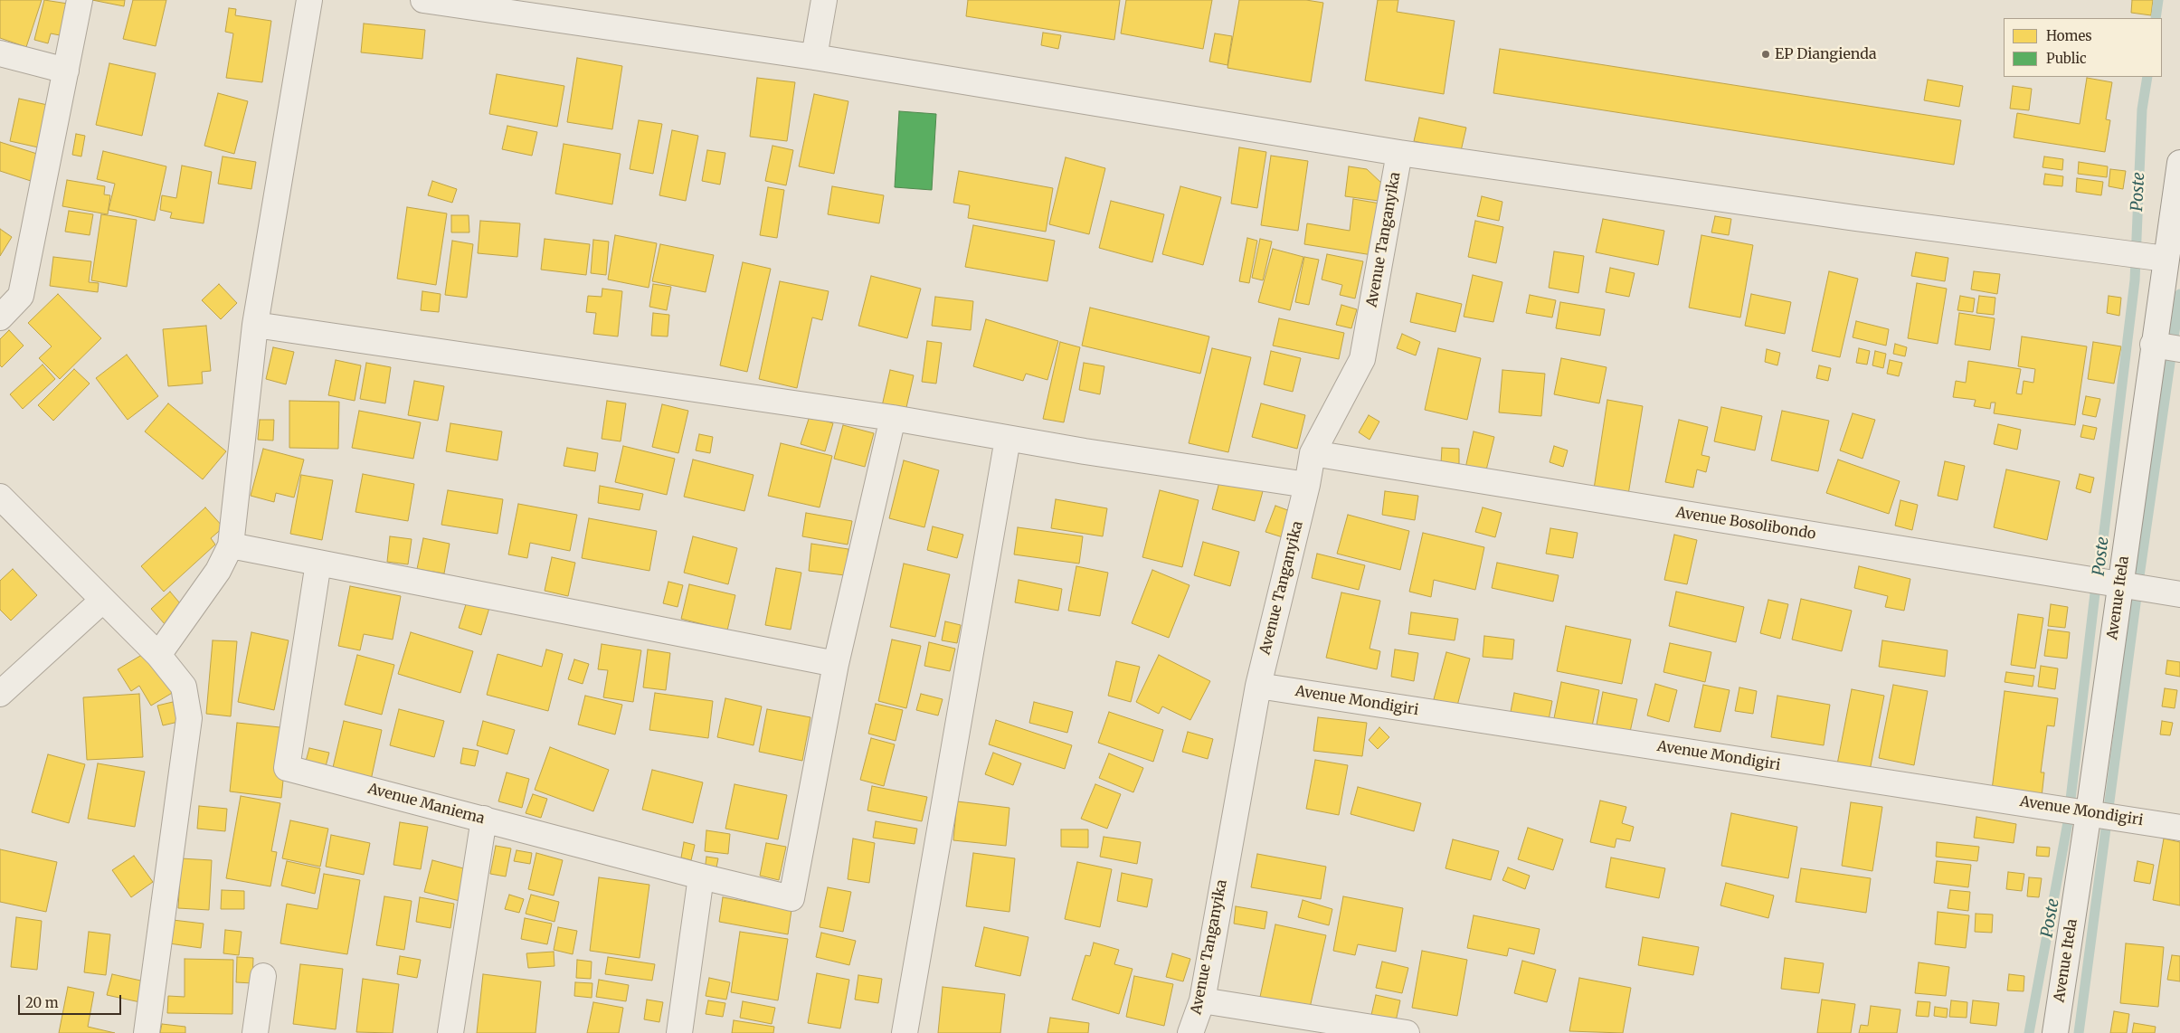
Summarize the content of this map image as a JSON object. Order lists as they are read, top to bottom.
{
  "streets": {
    "street": [
      "Avenue Tanganyika",
      "Avenue Bosolibondo",
      "Avenue Itela",
      "Avenue Mondigiri",
      "Avenue Maniema"
    ]
  },
  "crossings": [
    ["Avenue Tanganyika", "Avenue Bosolibondo"],
    ["Avenue Tanganyika", "Avenue Mondigiri"],
    ["Avenue Bosolibondo", "Avenue Itela"],
    ["Avenue Itela", "Avenue Mondigiri"]
  ],
  "water": ["Poste"],
  "places": ["EP Diangienda"],
  "legend": ["Homes", "Public"],
  "scale_bar": "20 m"
}
